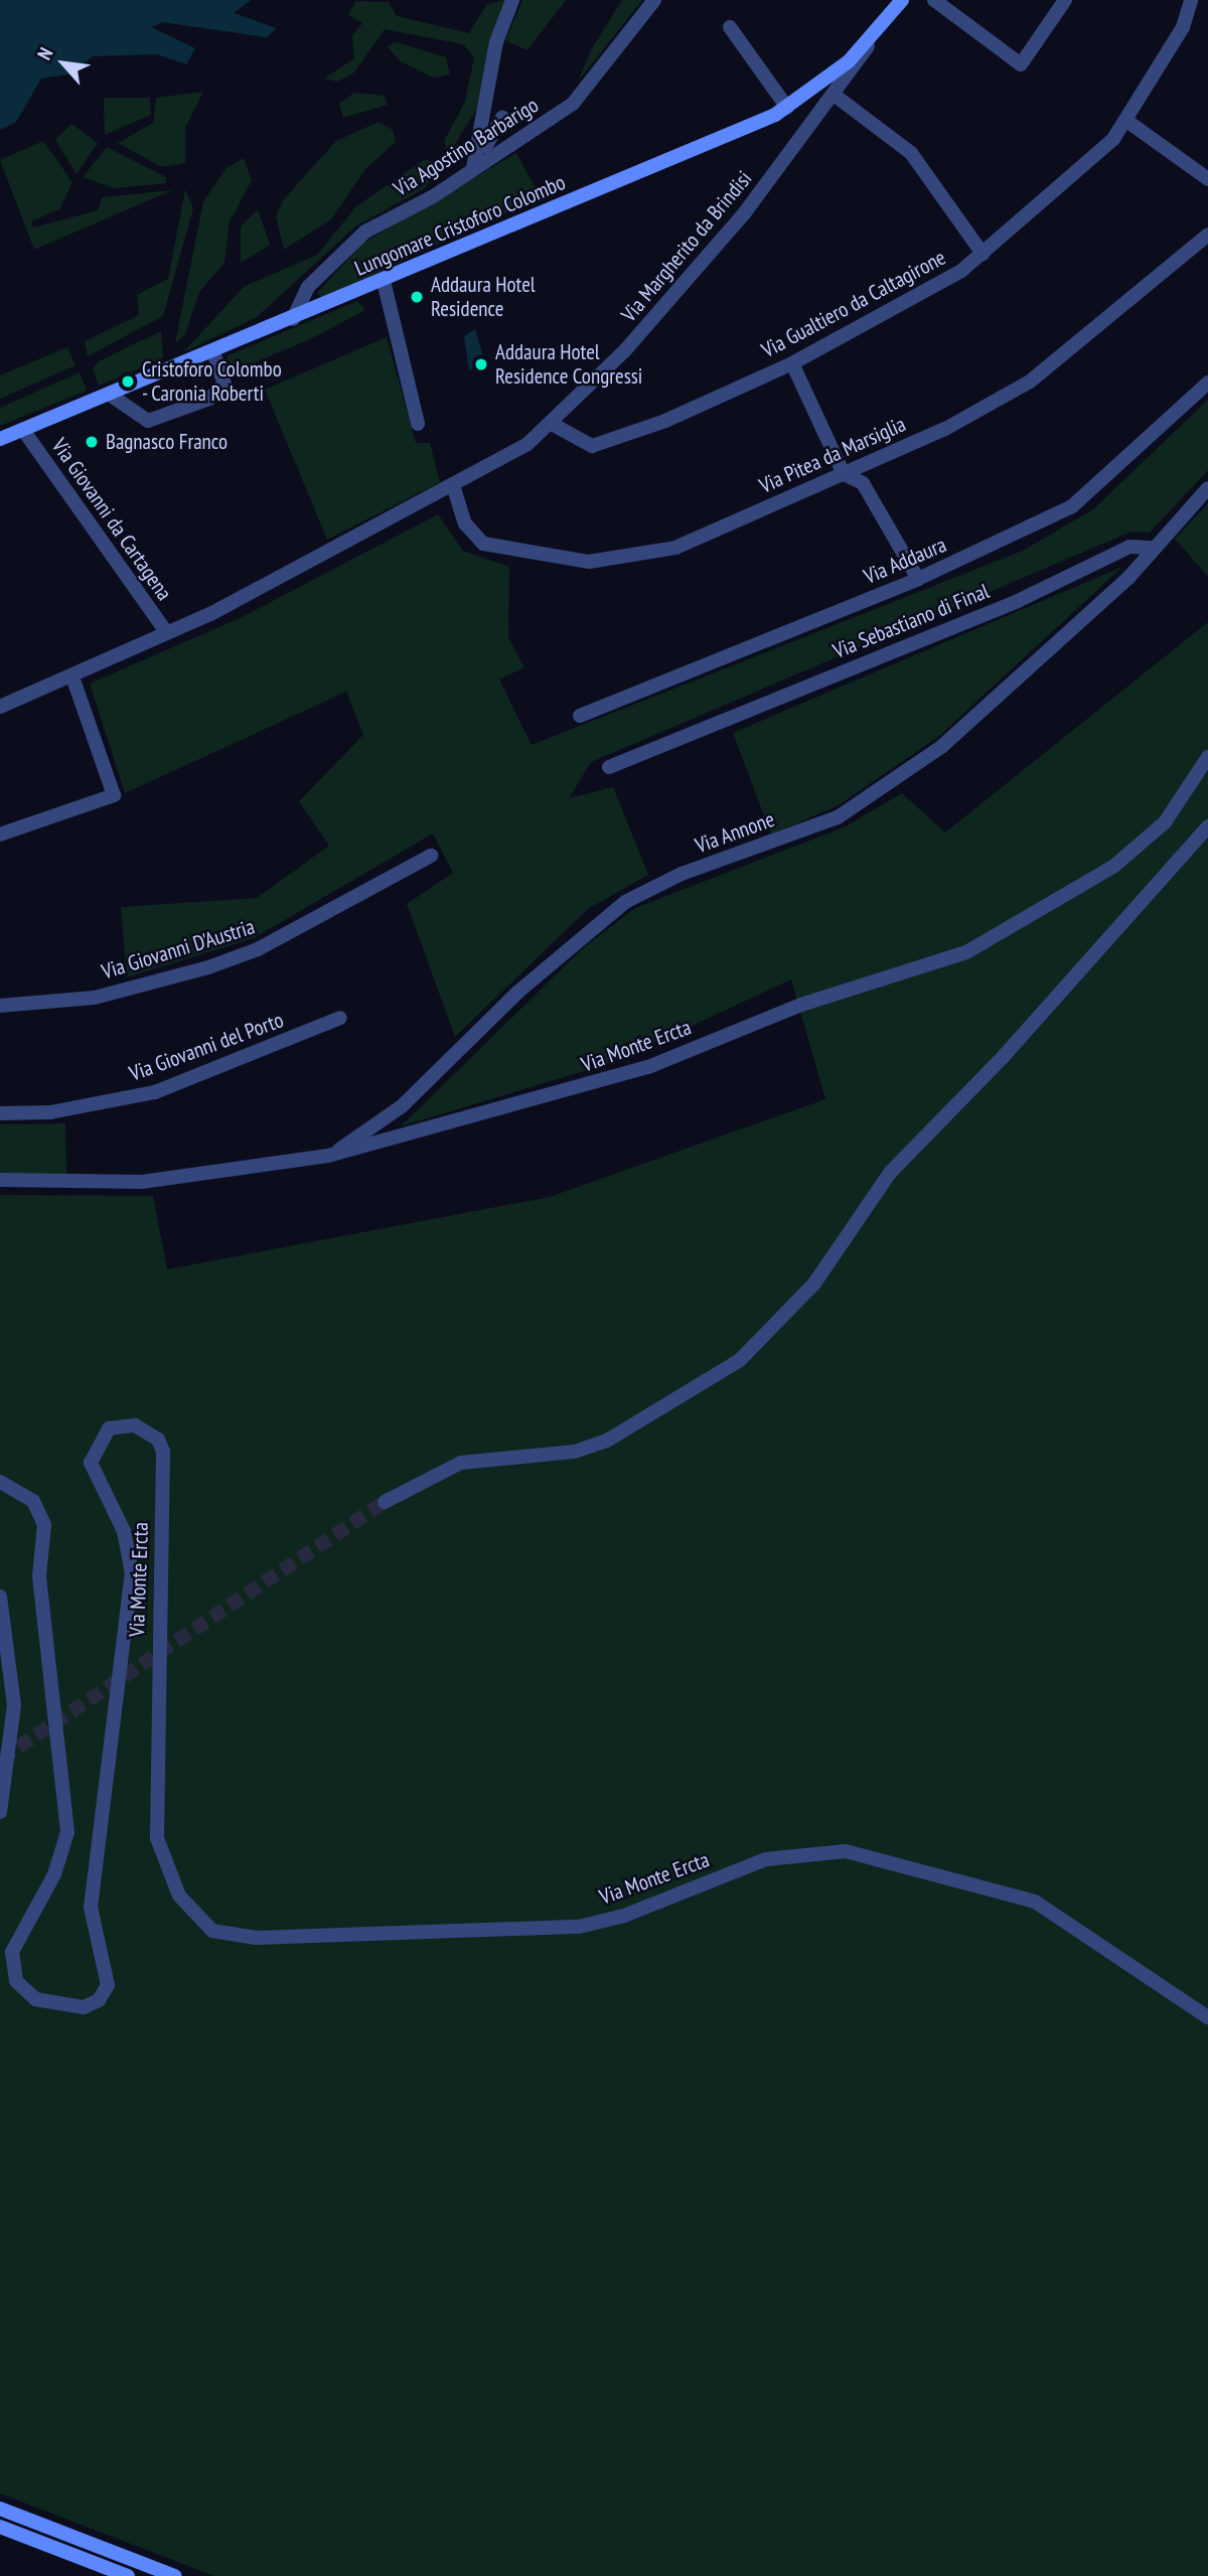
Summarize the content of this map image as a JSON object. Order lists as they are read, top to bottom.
{
  "streets": {
    "main road": ["Lungomare Cristoforo Colombo"],
    "street": [
      "Via Agostino Barbarigo",
      "Via Margherito da Brindisi",
      "Via Gualtiero da Caltagirone",
      "Via Pitea da Marsiglia",
      "Via Giovanni da Cartagena",
      "Via Addaura",
      "Via Sebastiano di Final",
      "Via Annone",
      "Via Giovanni D'Austria",
      "Via Monte Ercta",
      "Via Giovanni del Porto"
    ]
  },
  "crossings": [
    ["Via Agostino Barbarigo", "Lungomare Cristoforo Colombo"],
    ["Lungomare Cristoforo Colombo", "Via Margherito da Brindisi"],
    ["Lungomare Cristoforo Colombo", "Via Giovanni da Cartagena"],
    ["Via Margherito da Brindisi", "Via Gualtiero da Caltagirone"],
    ["Via Margherito da Brindisi", "Via Pitea da Marsiglia"],
    ["Via Margherito da Brindisi", "Via Giovanni da Cartagena"],
    ["Via Sebastiano di Final", "Via Annone"],
    ["Via Annone", "Via Monte Ercta"]
  ],
  "places": [
    "Addaura Hotel Residence",
    "Addaura Hotel Residence Congressi",
    "Cristoforo Colombo - Caronia Roberti",
    "Bagnasco Franco"
  ],
  "north": "top left"
}
